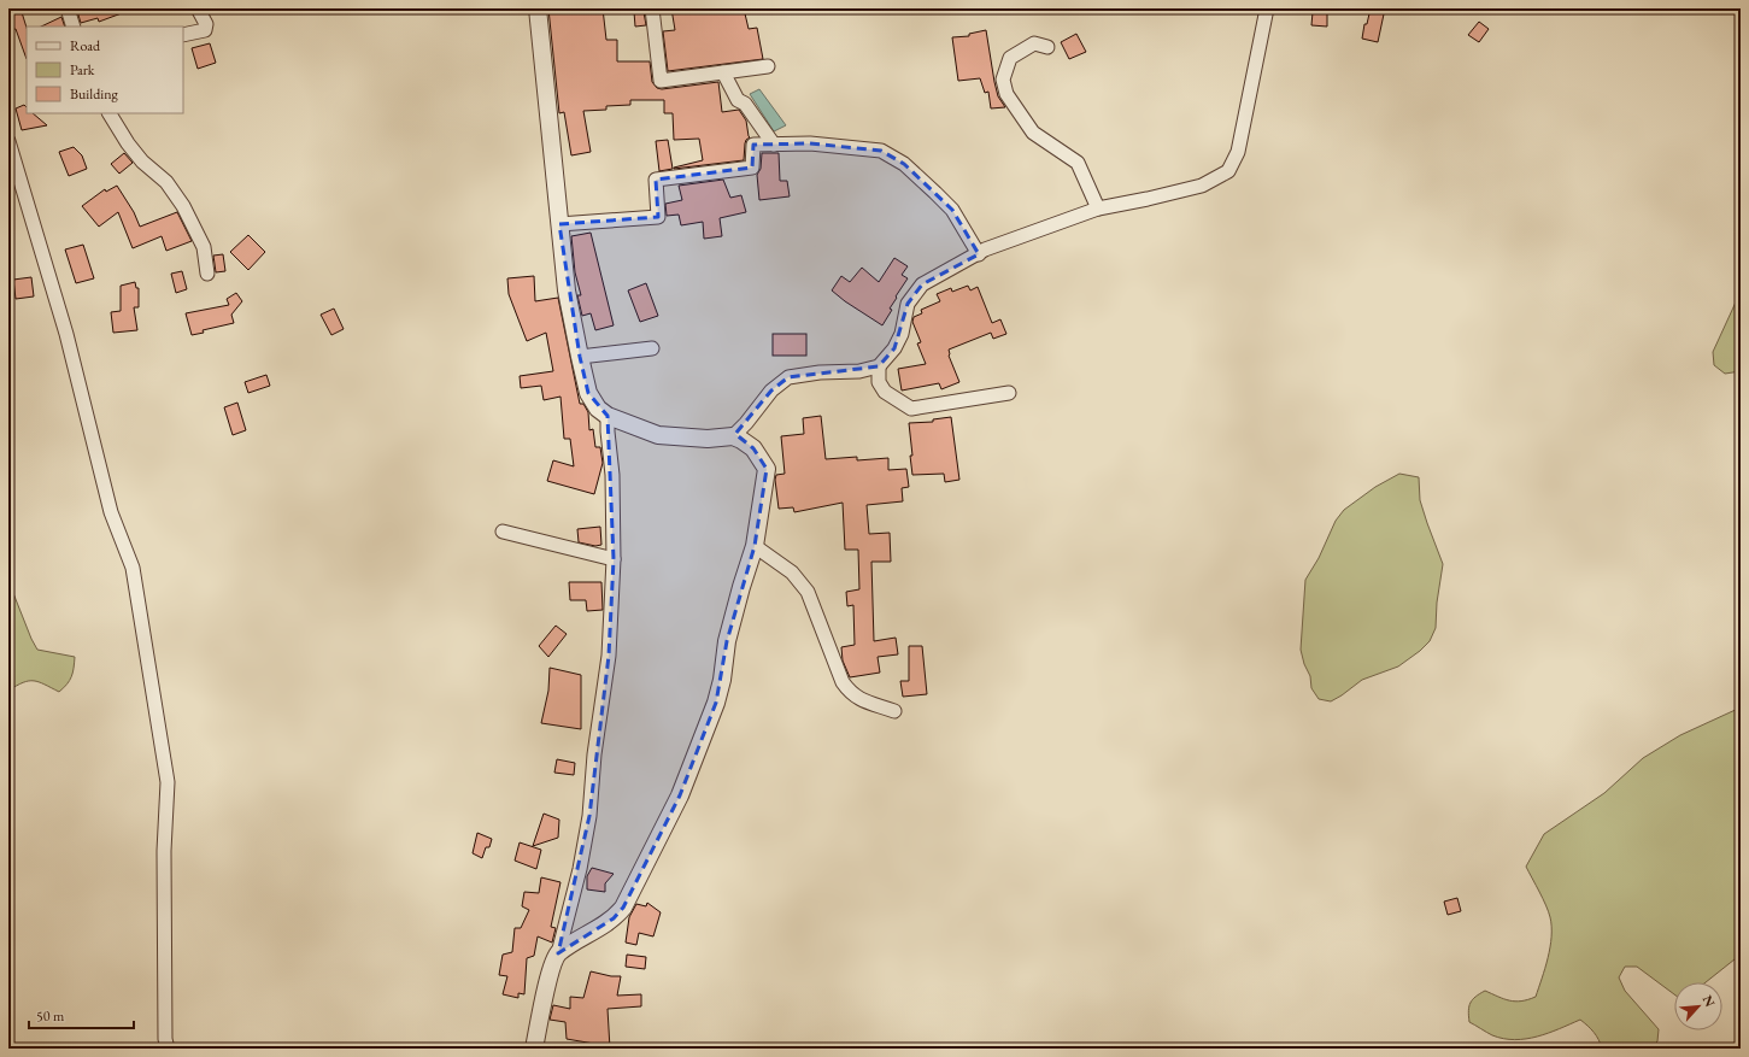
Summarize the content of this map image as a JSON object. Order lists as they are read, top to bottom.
{
  "legend": ["Road", "Park", "Building"],
  "scale_bar": "50 m",
  "north": "top right"
}
